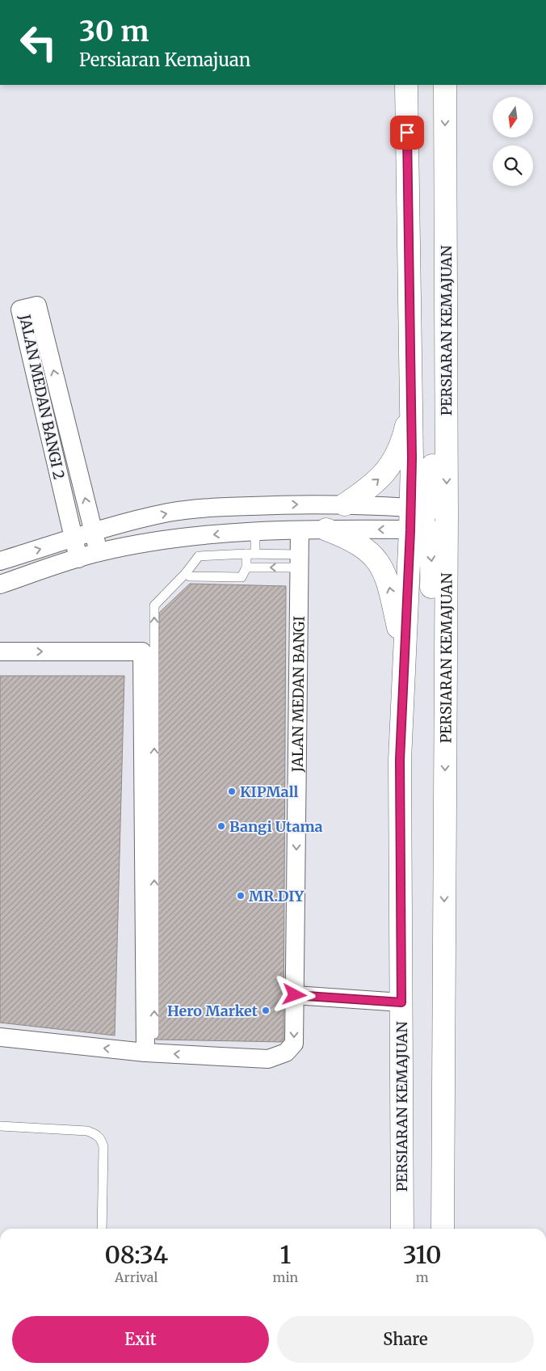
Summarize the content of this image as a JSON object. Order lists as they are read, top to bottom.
{
  "streets": {
    "main road": ["PERSIARAN KEMAJUAN"],
    "street": ["JALAN MEDAN BANGI 2", "JALAN MEDAN BANGI"]
  },
  "places": [
    "KIPMall",
    "Bangi Utama",
    "MR.DIY",
    "Hero Market"
  ],
  "north": "bottom",
  "page": {
    "turn": ["30 m", "Persiaran Kemajuan"],
    "eta": [
      "08:34",
      "Arrival",
      "1",
      "min",
      "310",
      "m"
    ],
    "buttons": ["Exit", "Share"]
  }
}
